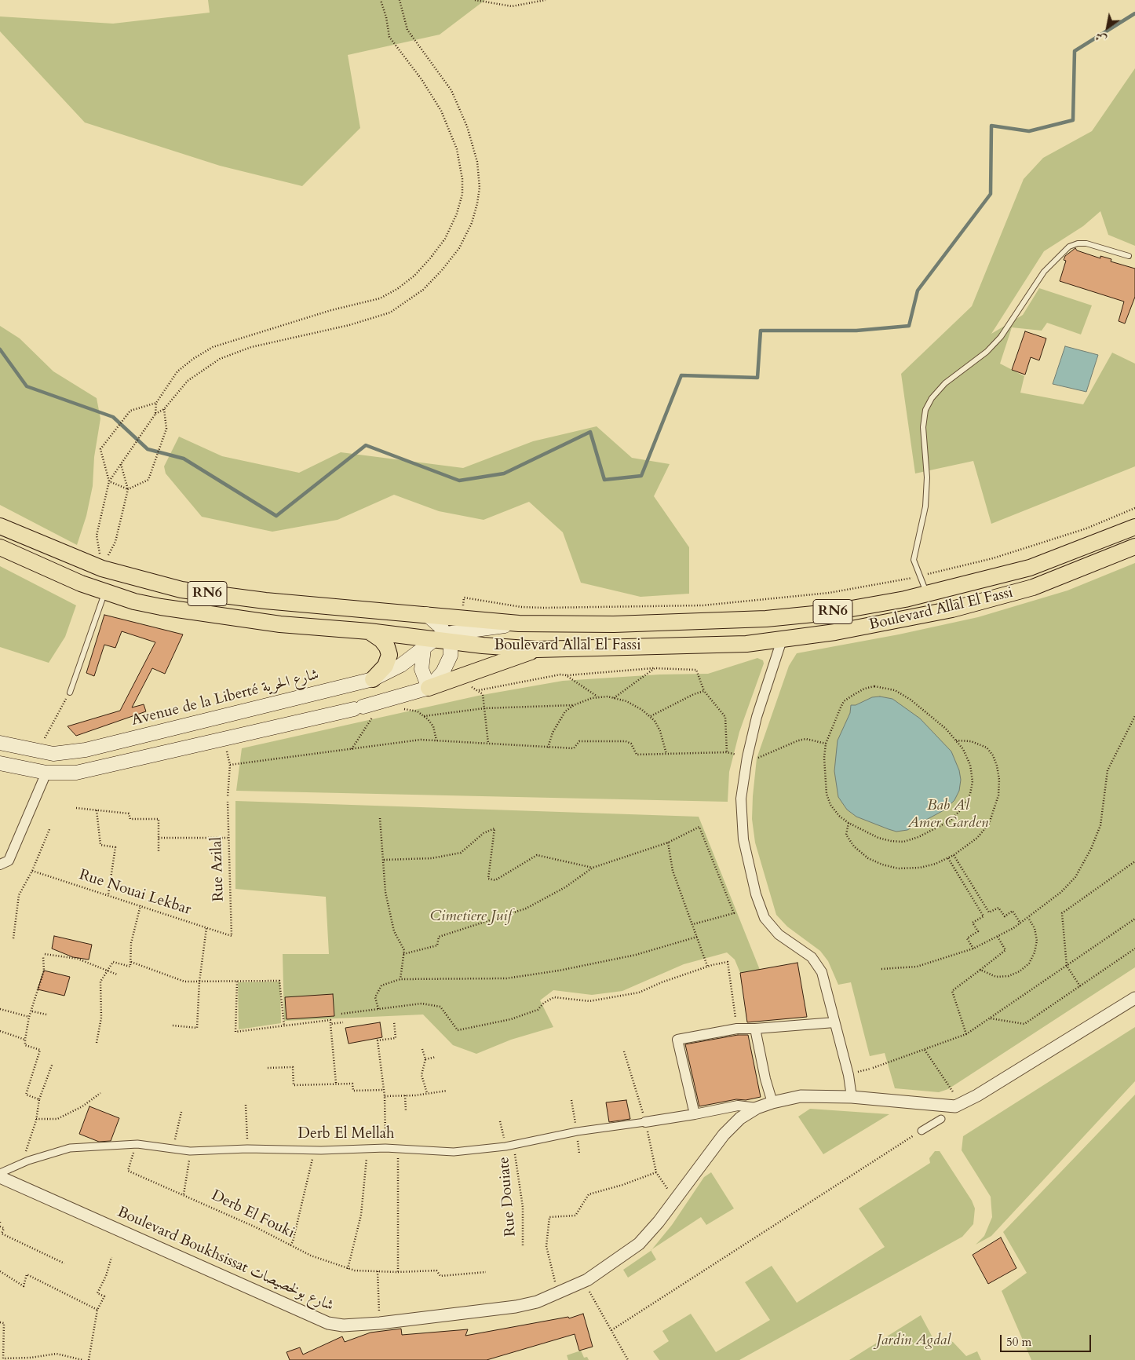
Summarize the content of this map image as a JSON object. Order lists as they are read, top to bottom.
{
  "streets": {
    "main road": ["RN6", "Boulevard Allal El Fassi", "Avenue de la Liberté شارع الحرية"],
    "street": ["Derb El Mellah", "Boulevard Boukhsissat شارع بولخصيصات"],
    "path": [
      "Rue Azilal",
      "Rue Nouai Lekbar",
      "Rue Douiate",
      "Derb El Fouki"
    ]
  },
  "crossings": [
    ["Boulevard Allal El Fassi", "Avenue de la Liberté شارع الحرية"],
    ["Rue Azilal", "Rue Nouai Lekbar"],
    ["Derb El Mellah", "Rue Douiate"],
    ["Derb El Mellah", "Derb El Fouki"],
    ["Derb El Mellah", "Boulevard Boukhsissat شارع بولخصيصات"]
  ],
  "parks": ["Bab Al Amer Garden", "Cimetiere Juif", "Jardin Agdal"],
  "scale_bar": "50 m",
  "north": "bottom left"
}
